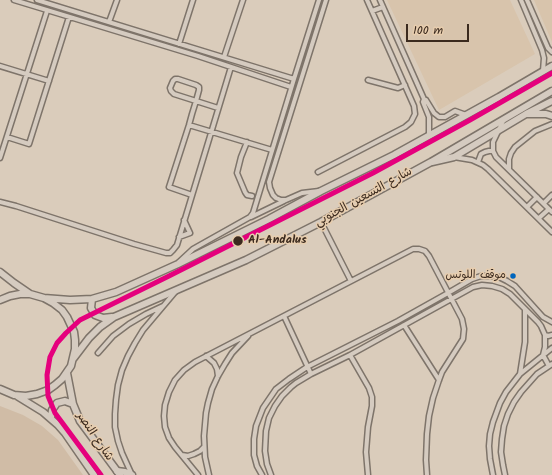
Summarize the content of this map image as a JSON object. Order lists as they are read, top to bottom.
{
  "streets": {
    "main road": ["شارع التسعين الجنوبي", "شارع النصر"]
  },
  "places": ["Al-Andalus", "موقف اللوتس"],
  "scale_bar": "100 m"
}
